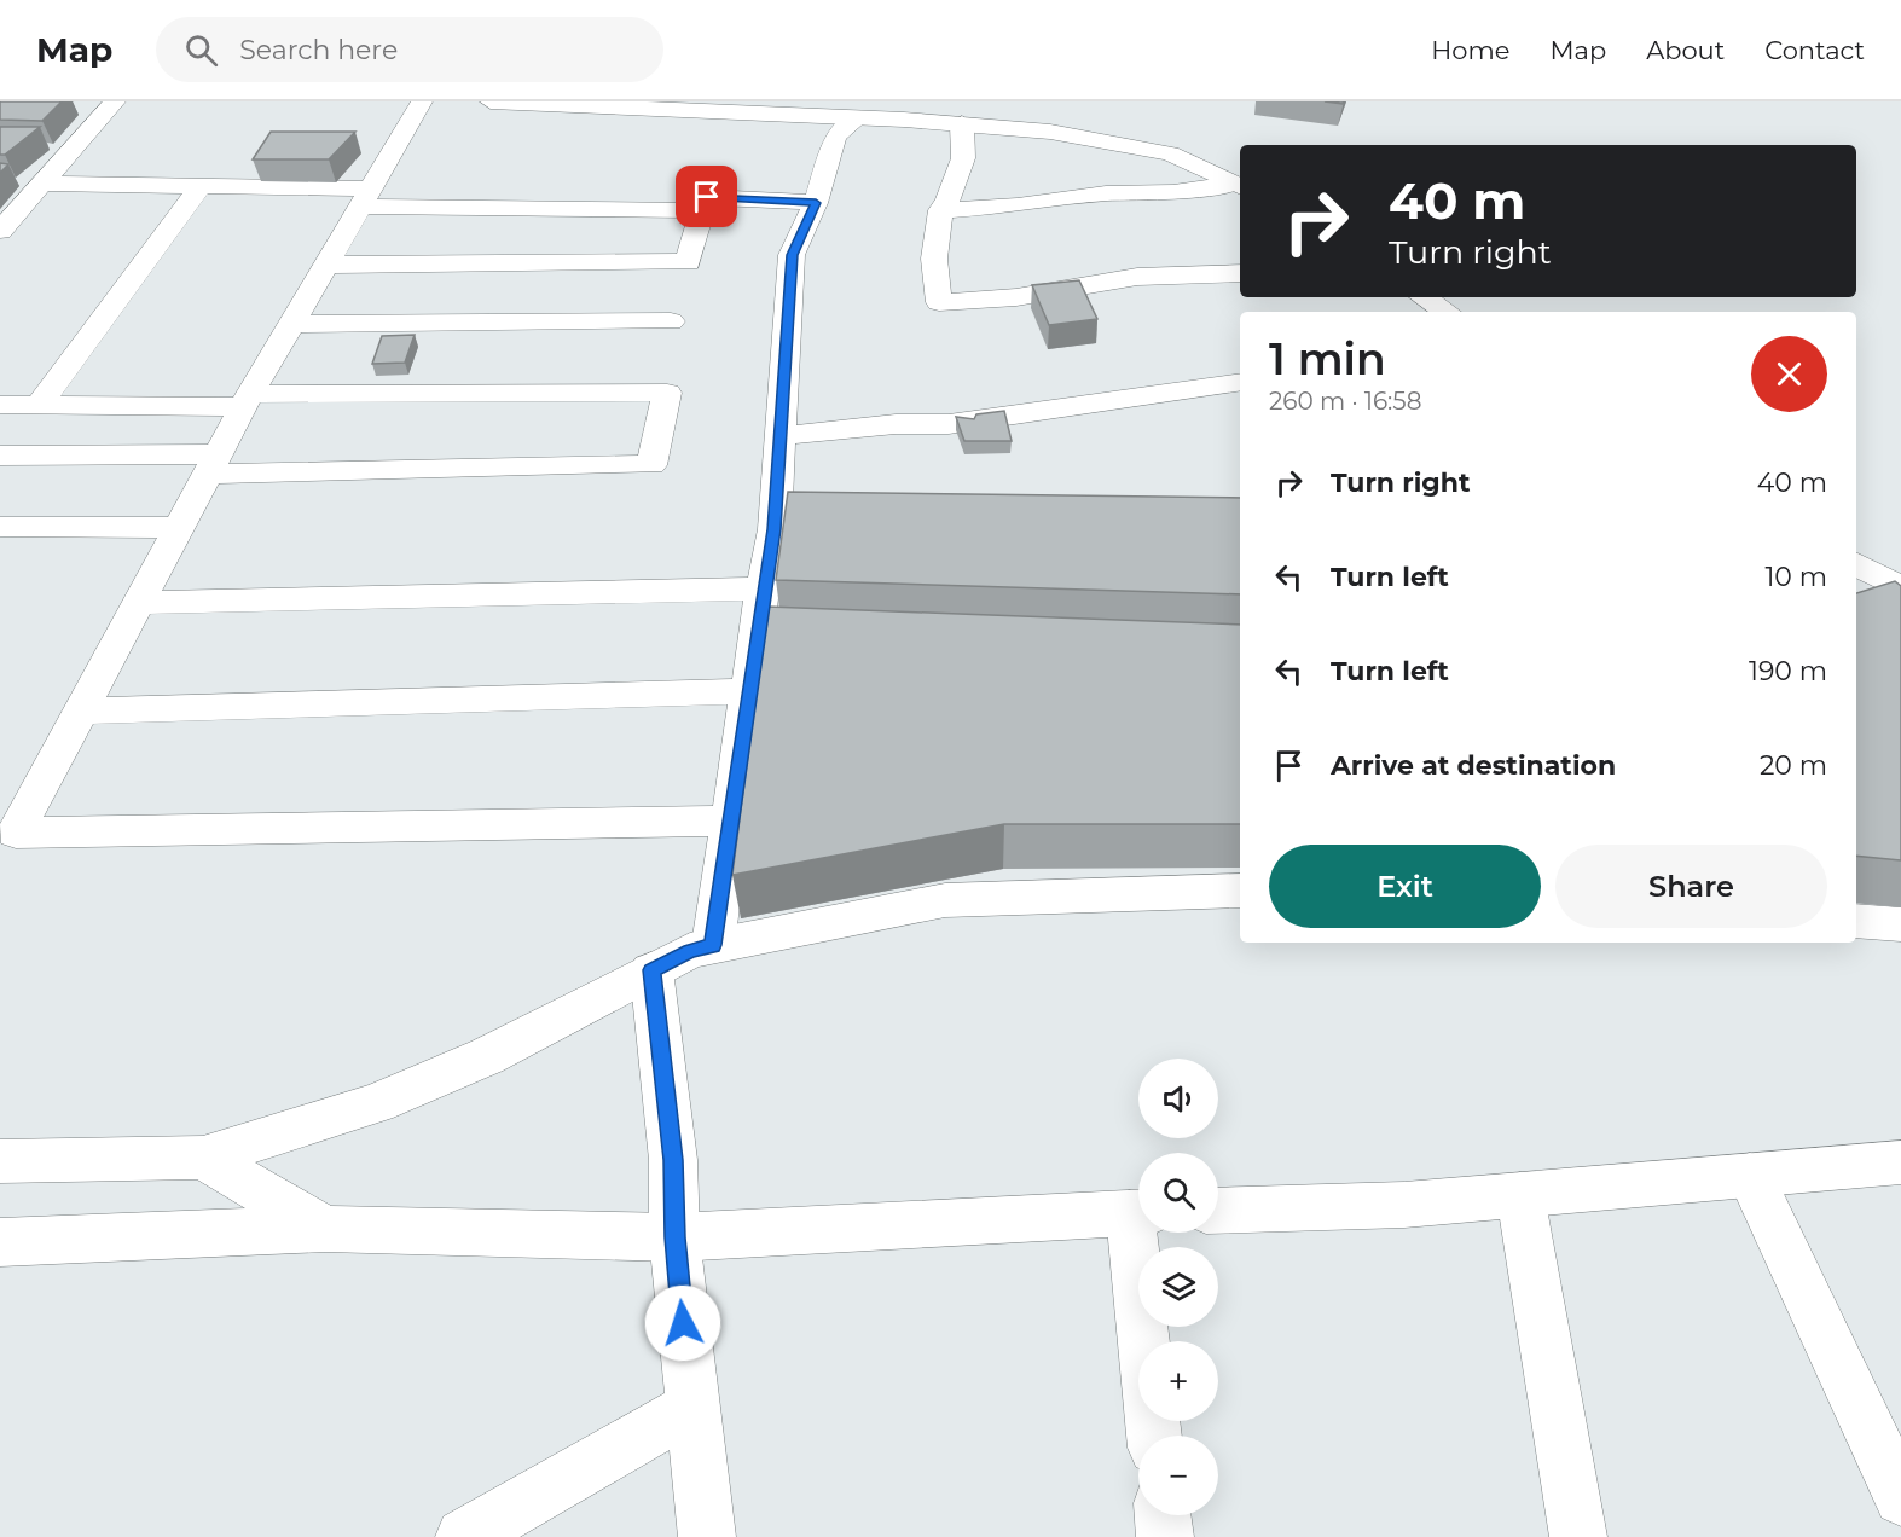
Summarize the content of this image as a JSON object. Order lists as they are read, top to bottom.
{
  "page": {
    "header": "Map",
    "search": "Search here",
    "nav": [
      "Home",
      "Map",
      "About",
      "Contact"
    ],
    "turn": ["40 m", "Turn right"],
    "heading": ["1 min", "260 m · 16:58"],
    "list": [
      {
        "name": "Turn right",
        "value": "40 m"
      },
      {
        "name": "Turn left",
        "value": "10 m"
      },
      {
        "name": "Turn left",
        "value": "190 m"
      },
      {
        "name": "Arrive at destination",
        "value": "20 m"
      }
    ],
    "buttons": ["Exit", "Share"],
    "map_buttons": ["+", "−"]
  }
}
